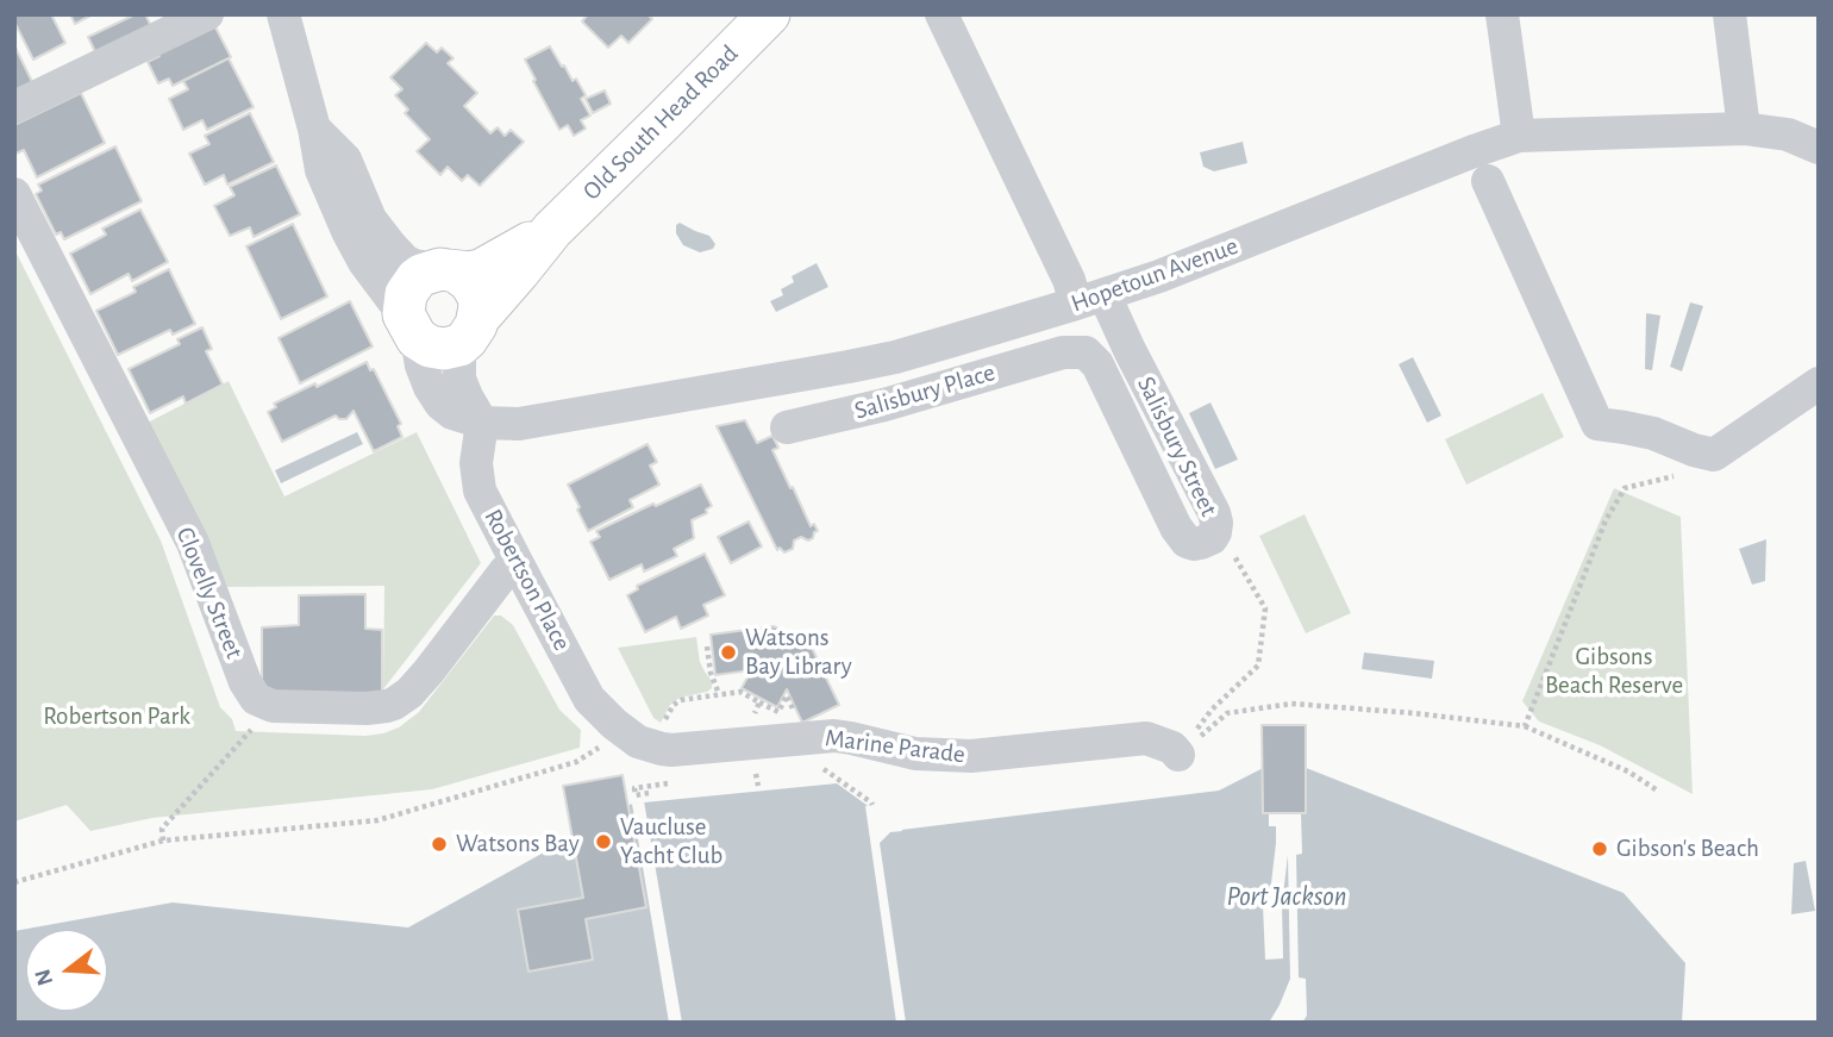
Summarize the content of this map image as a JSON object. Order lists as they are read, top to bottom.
{
  "streets": {
    "main road": ["Old South Head Road"],
    "street": [
      "Hopetoun Avenue",
      "Salisbury Place",
      "Salisbury Street",
      "Robertson Place",
      "Clovelly Street",
      "Marine Parade"
    ]
  },
  "crossings": [
    ["Old South Head Road", "Hopetoun Avenue"],
    ["Hopetoun Avenue", "Salisbury Street"],
    ["Hopetoun Avenue", "Robertson Place"],
    ["Salisbury Place", "Salisbury Street"],
    ["Robertson Place", "Marine Parade"]
  ],
  "water": ["Port Jackson"],
  "parks": ["Gibsons Beach Reserve", "Robertson Park"],
  "places": [
    "Watsons Bay Library",
    "Vaucluse Yacht Club",
    "Watsons Bay",
    "Gibson's Beach"
  ],
  "north": "left"
}
